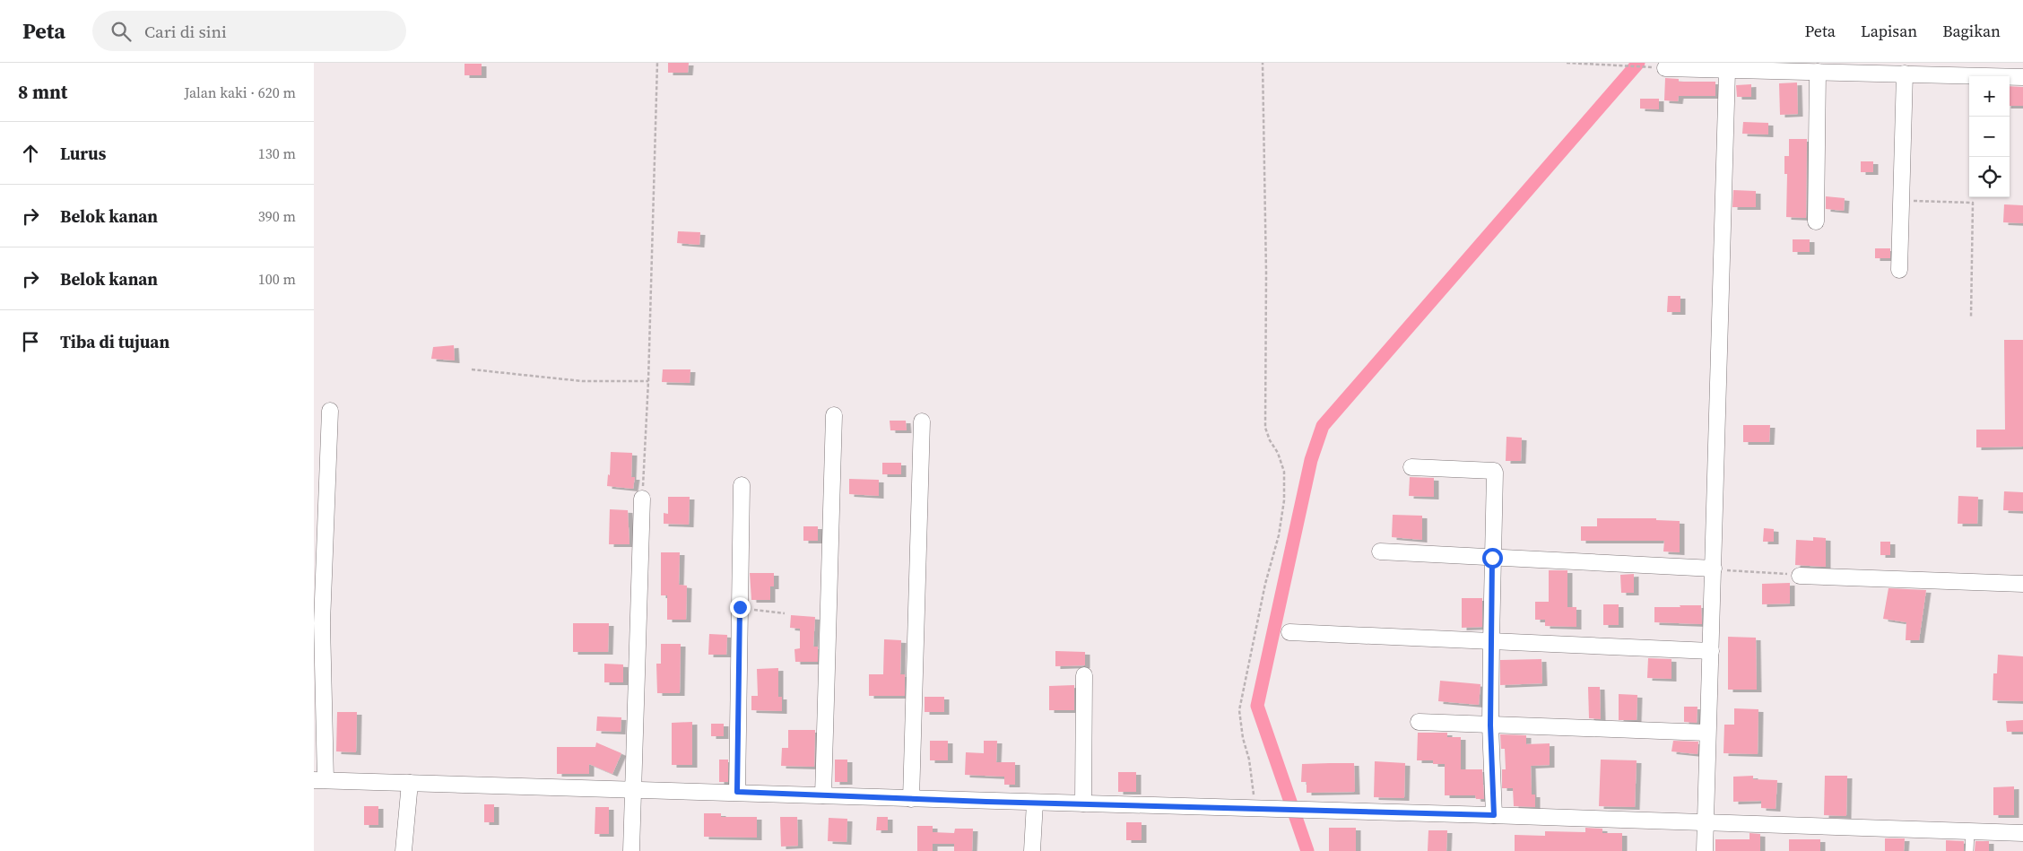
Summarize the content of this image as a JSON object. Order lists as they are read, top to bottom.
{
  "page": {
    "header": "Peta",
    "search": "Cari di sini",
    "nav": ["Peta", "Lapisan", "Bagikan"],
    "heading": ["8 mnt", "Jalan kaki · 620 m"],
    "map_buttons": ["+", "−"],
    "list": [
      ["Lurus", "130 m"],
      ["Belok kanan", "390 m"],
      ["Belok kanan", "100 m"],
      "Tiba di tujuan"
    ]
  }
}
